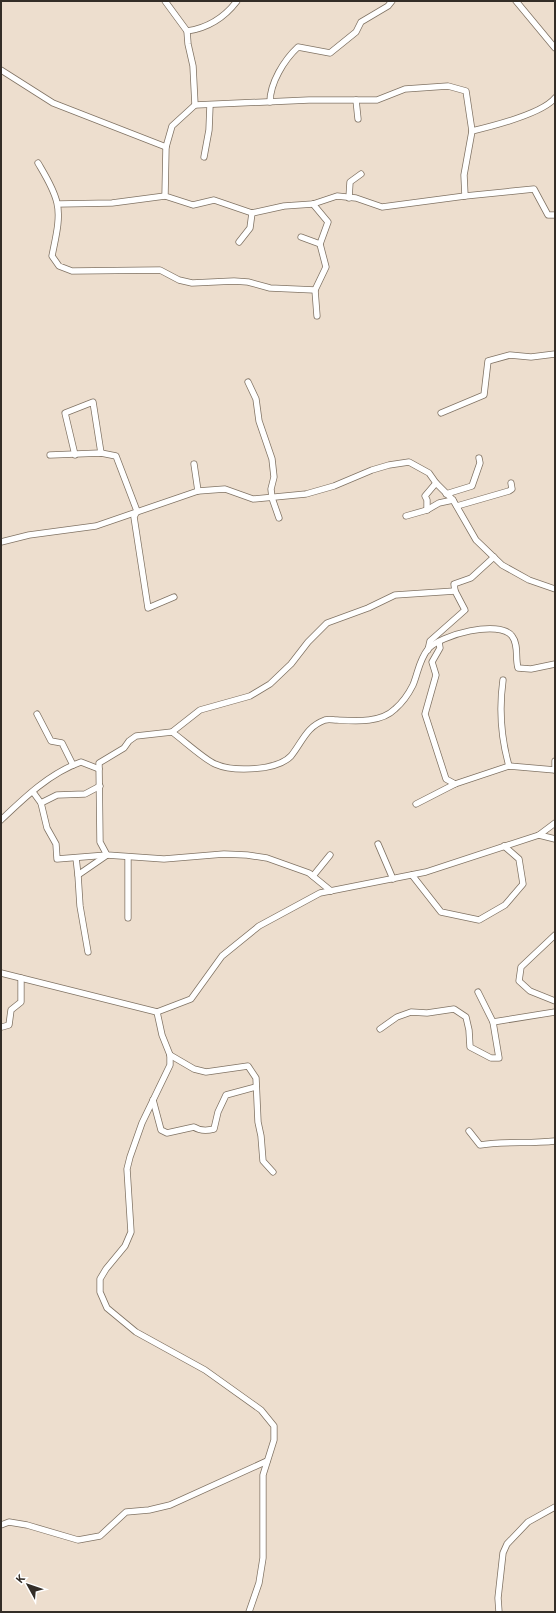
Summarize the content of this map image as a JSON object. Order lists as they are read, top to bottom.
{
  "north": "top left"
}
